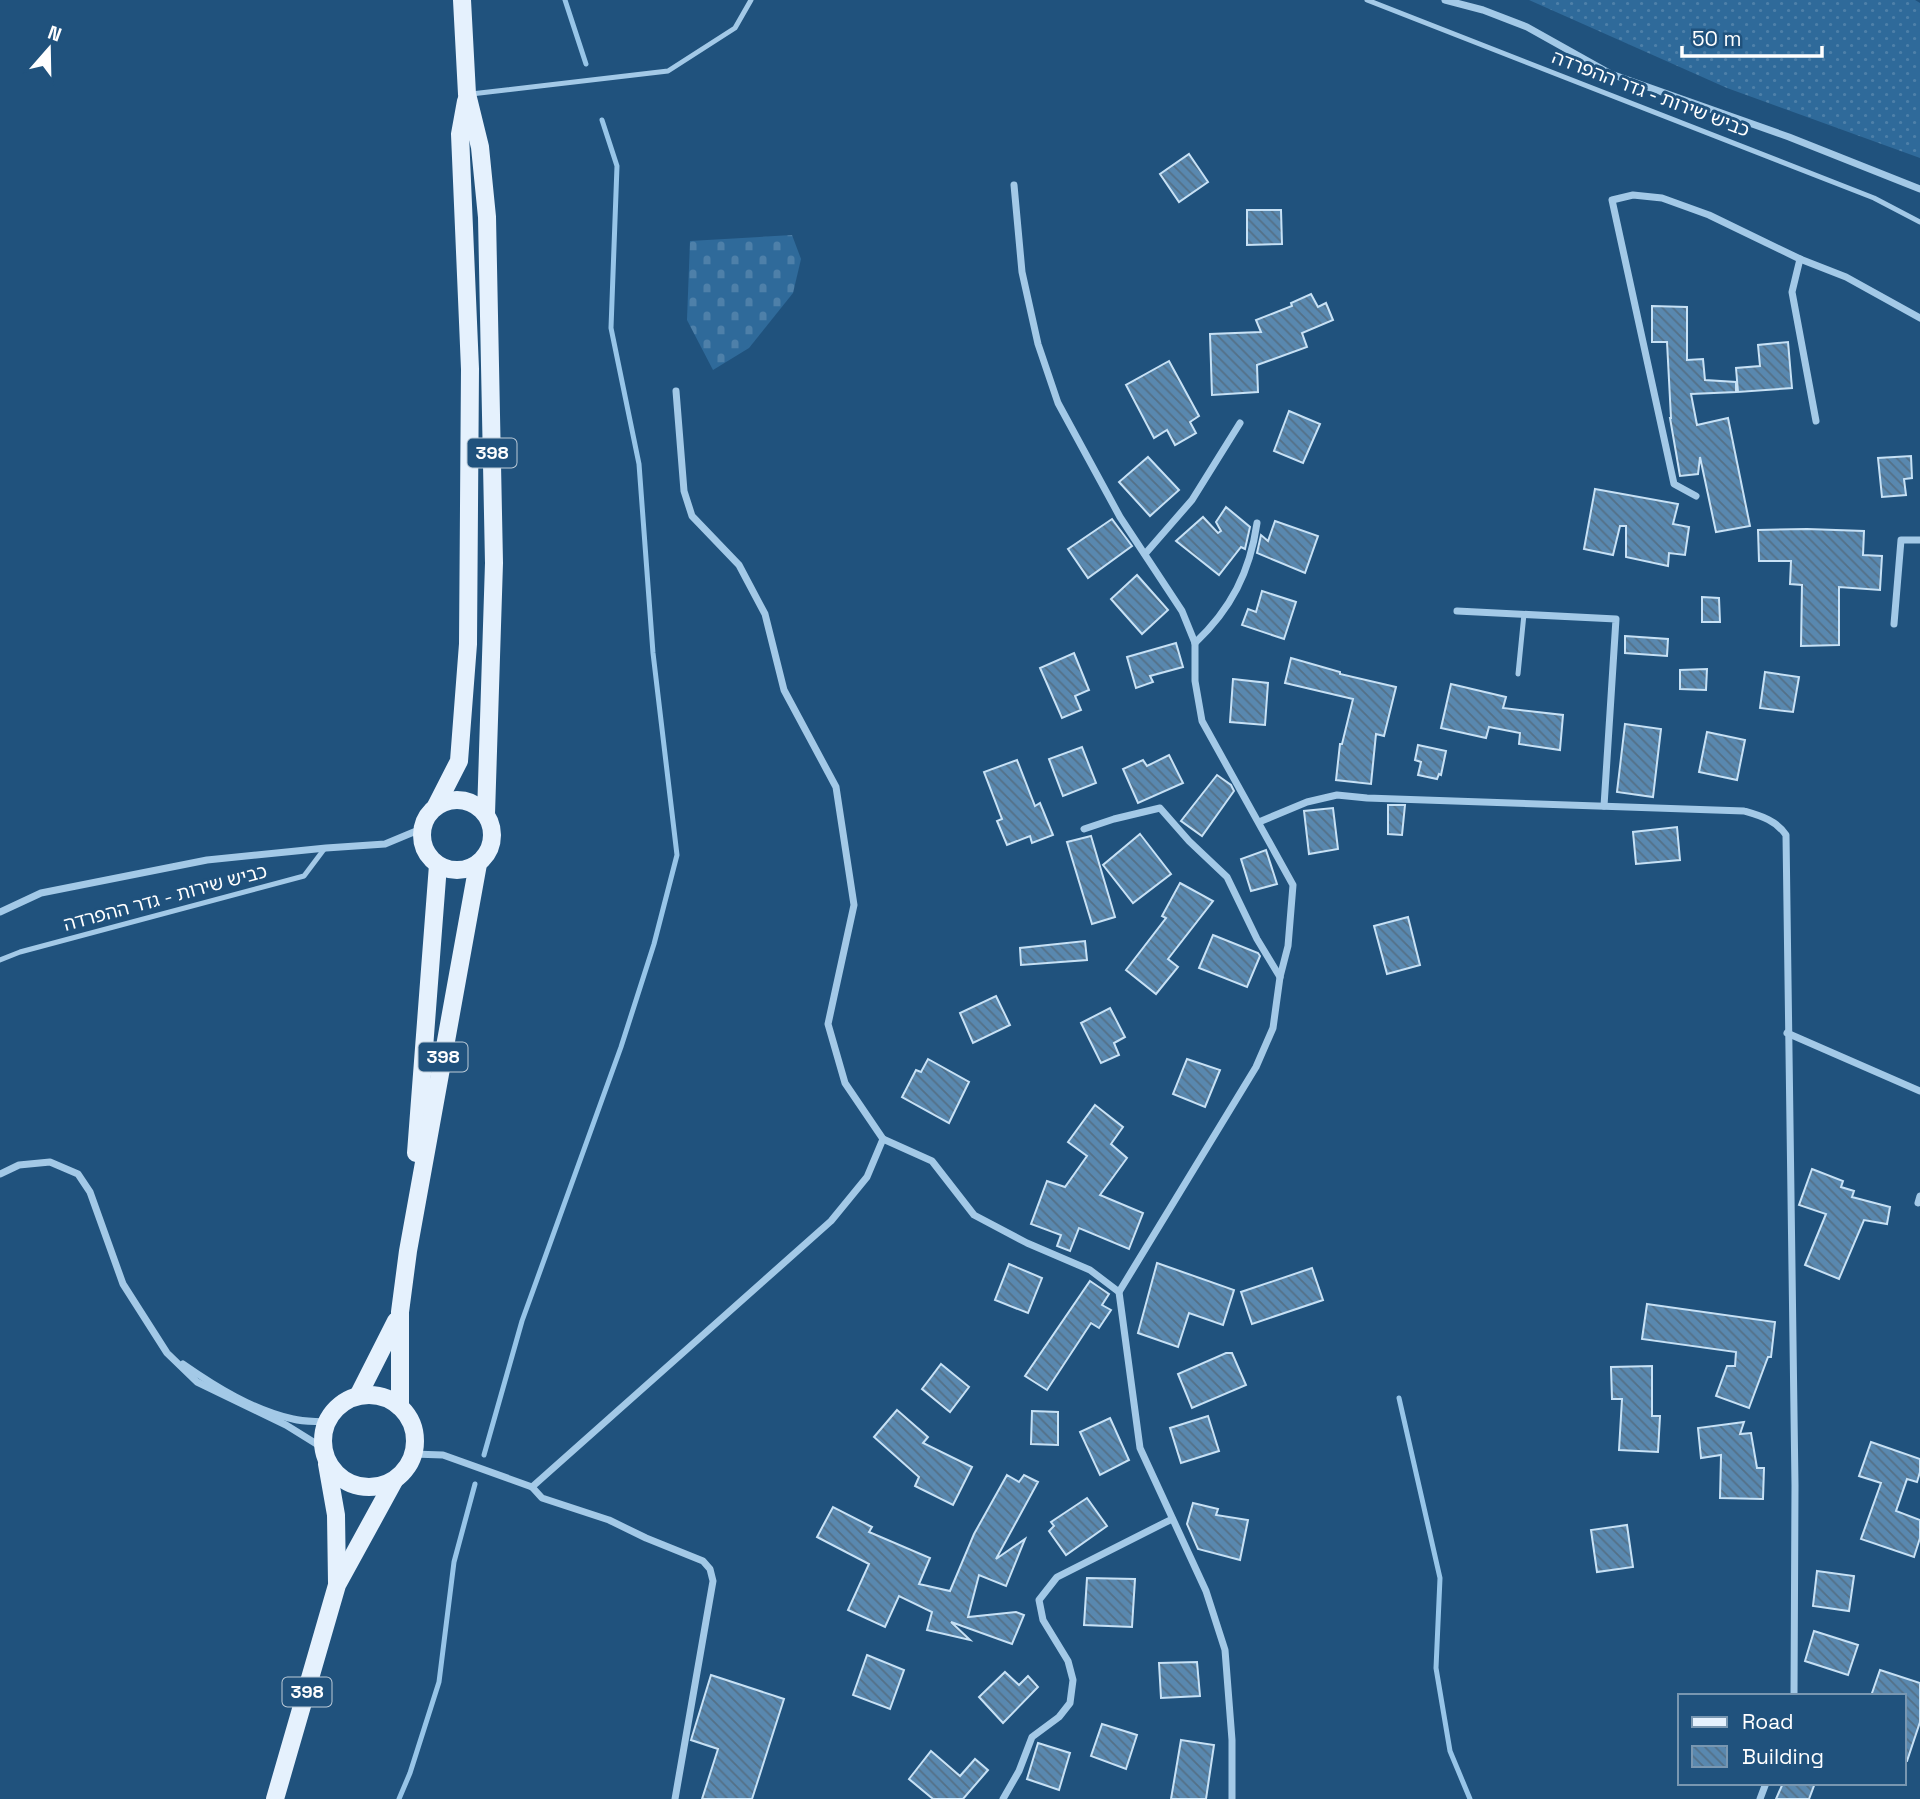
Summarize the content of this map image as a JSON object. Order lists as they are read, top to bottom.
{
  "streets": {
    "main road": ["398"],
    "lane": ["כביש שירות - גדר ההפרדה"]
  },
  "legend": ["Road", "Building"],
  "scale_bar": "50 m",
  "north": "top"
}
